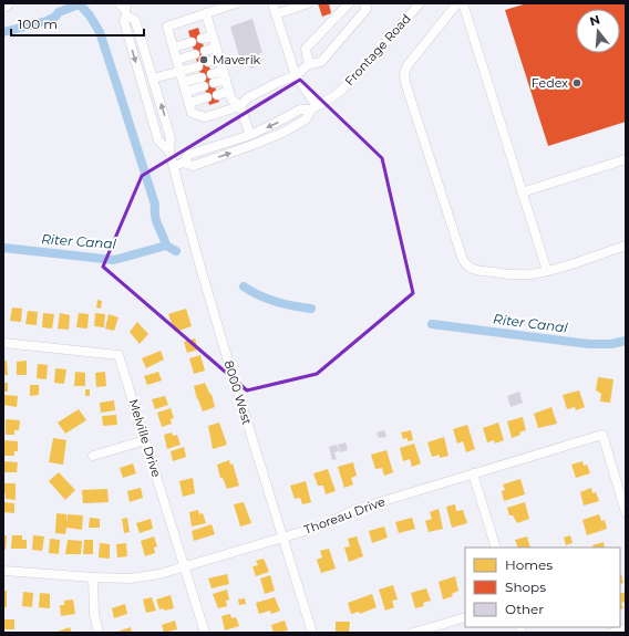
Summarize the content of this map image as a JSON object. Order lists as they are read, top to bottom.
{
  "streets": {
    "street": [
      "Frontage Road",
      "8000 West",
      "Melville Drive",
      "Thoreau Drive"
    ]
  },
  "crossings": [
    ["Frontage Road", "8000 West"],
    ["8000 West", "Thoreau Drive"],
    ["Melville Drive", "Thoreau Drive"]
  ],
  "water": ["Riter Canal"],
  "places": ["Maverik", "Fedex"],
  "legend": ["Homes", "Shops", "Other"],
  "scale_bar": "100 m",
  "north": "top"
}
